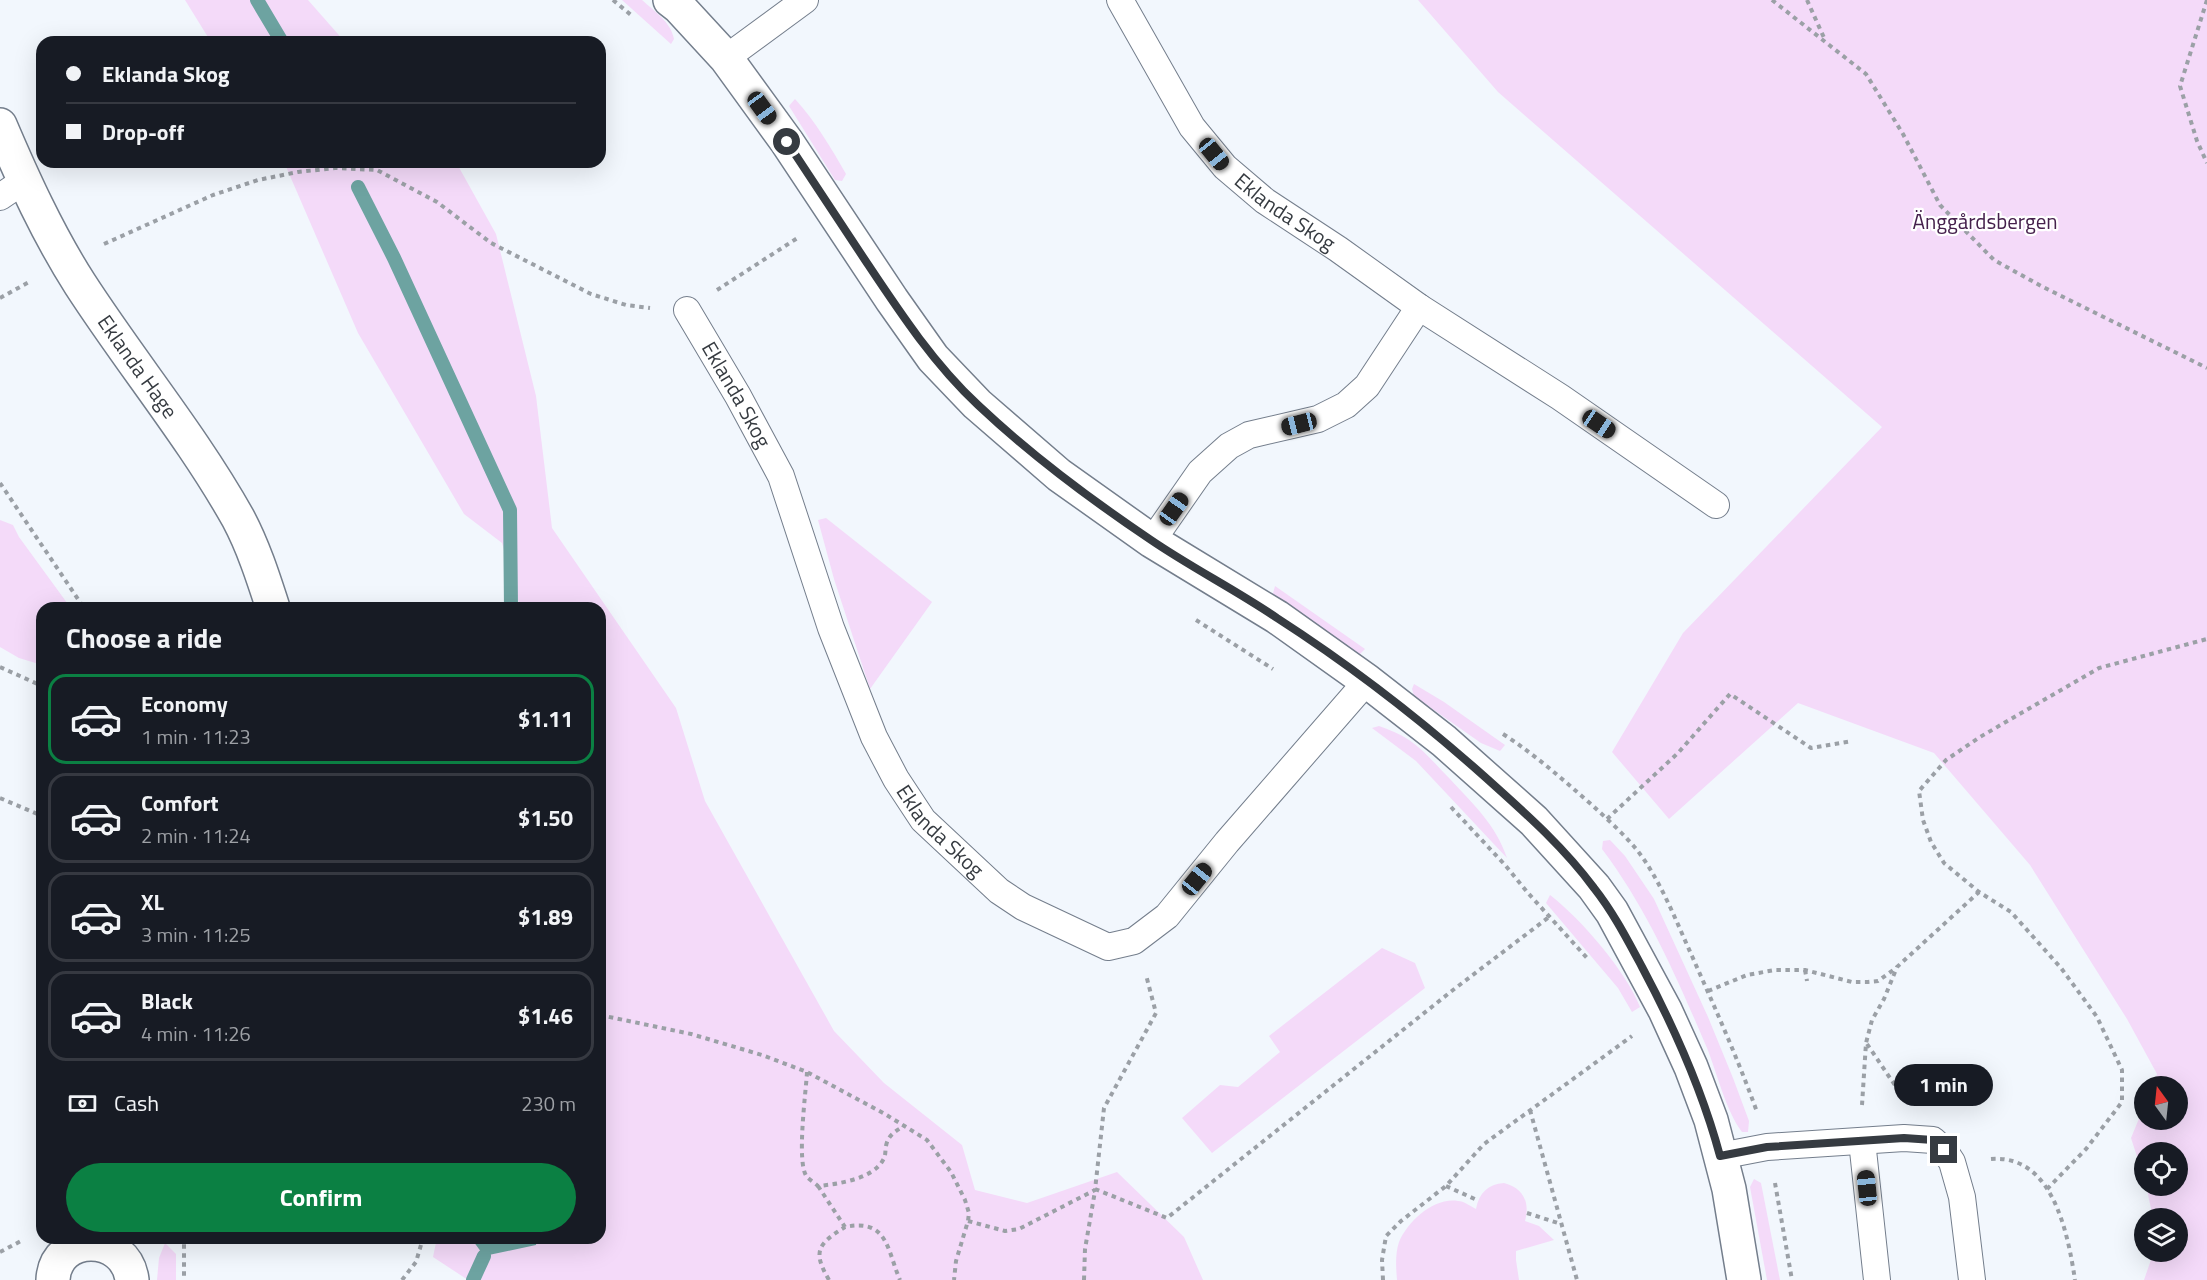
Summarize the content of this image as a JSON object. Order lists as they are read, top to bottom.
{
  "streets": {
    "street": ["Eklanda Hage"],
    "lane": ["Eklanda Skog"]
  },
  "parks": ["Änggårdsbergen"],
  "north": "top",
  "page": {
    "banner": ["Eklanda Skog", "Drop-off"],
    "heading": "Choose a ride",
    "list": [
      {
        "name": "Economy",
        "note": "1 min · 11:23",
        "value": "$1.11"
      },
      {
        "name": "Comfort",
        "note": "2 min · 11:24",
        "value": "$1.50"
      },
      {
        "name": "XL",
        "note": "3 min · 11:25",
        "value": "$1.89"
      },
      {
        "name": "Black",
        "note": "4 min · 11:26",
        "value": "$1.46"
      }
    ],
    "bubble": "1 min",
    "pay": ["Cash", "230 m"],
    "buttons": "Confirm"
  }
}
